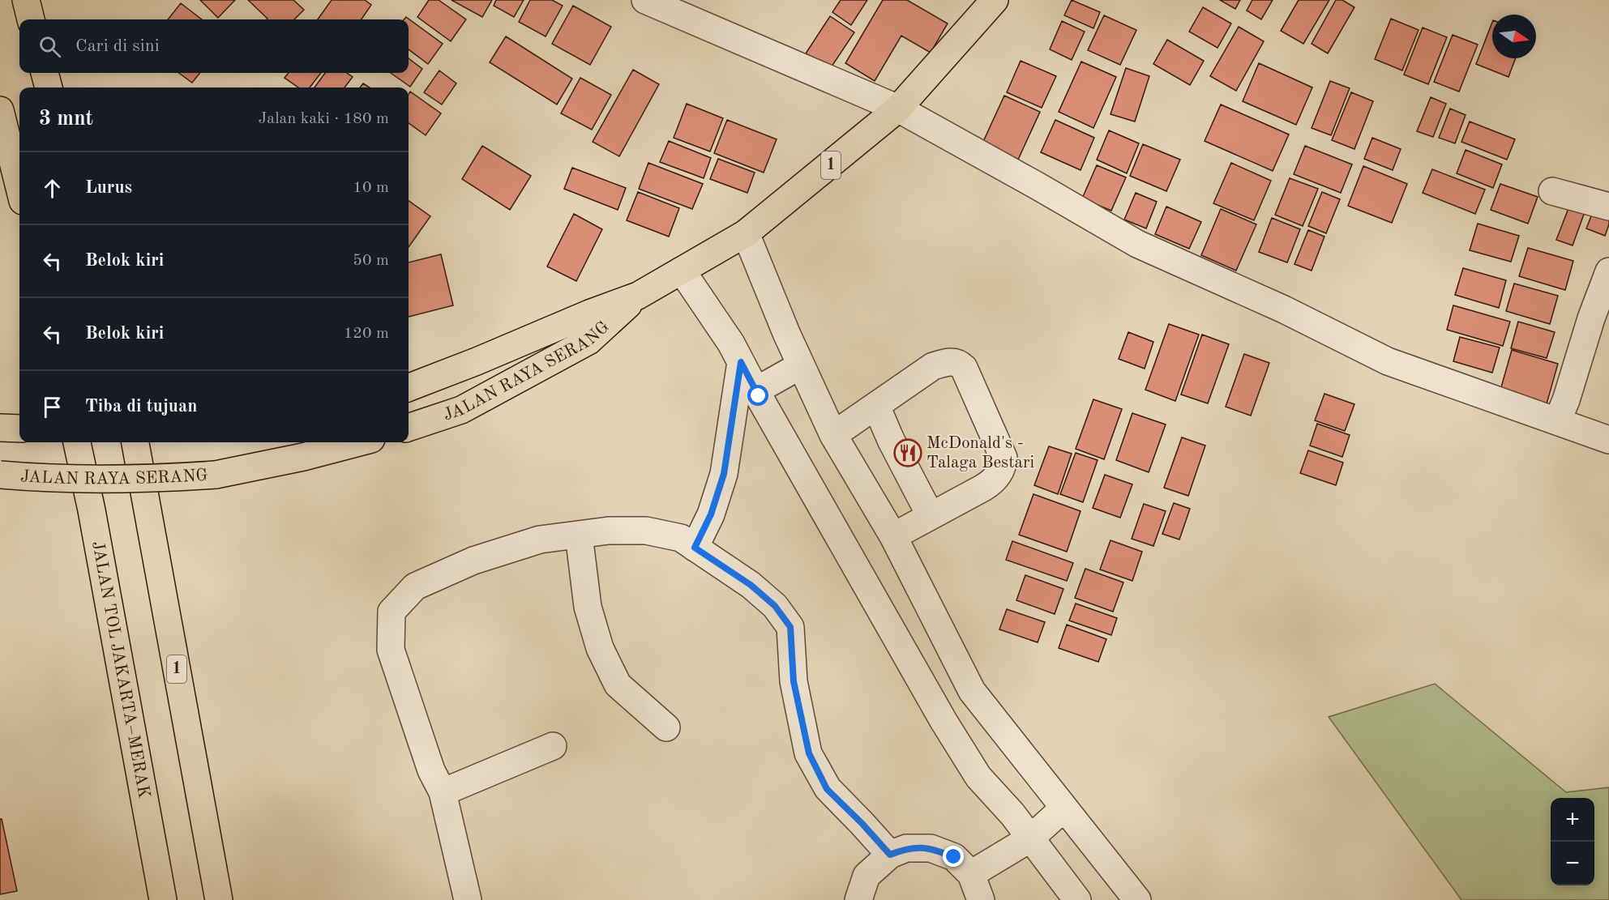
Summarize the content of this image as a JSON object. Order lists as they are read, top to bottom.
{
  "streets": {
    "highway": ["1", "JALAN RAYA SERANG", "JALAN TOL JAKARTA–MERAK"]
  },
  "places": {
    "restaurant": ["McDonald's - Talaga Bestari"]
  },
  "north": "right",
  "page": {
    "search": "Cari di sini",
    "heading": ["3 mnt", "Jalan kaki · 180 m"],
    "list": [
      ["Lurus", "10 m"],
      ["Belok kiri", "50 m"],
      ["Belok kiri", "120 m"],
      "Tiba di tujuan"
    ],
    "map_buttons": ["+", "−"]
  }
}
